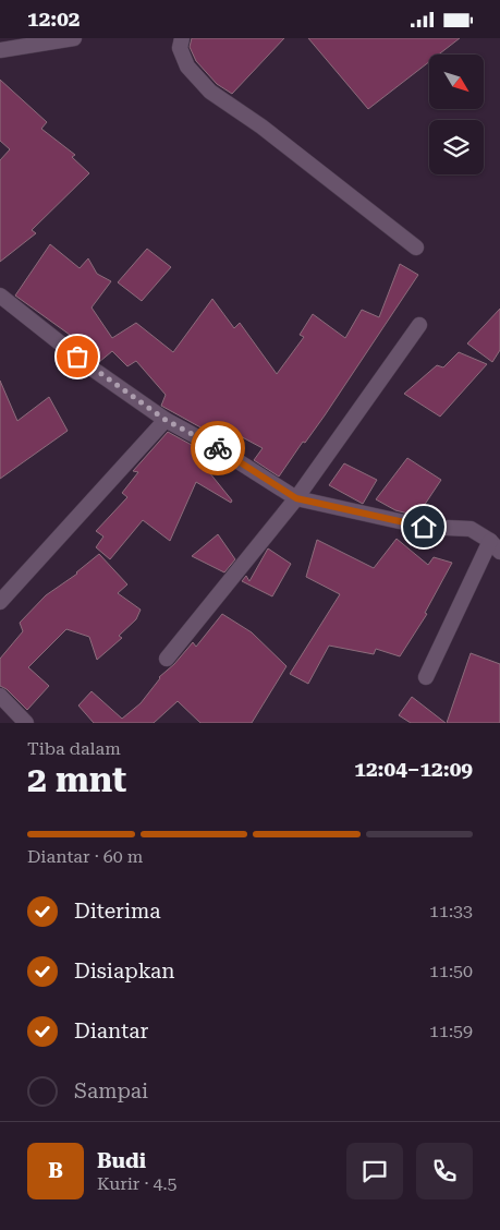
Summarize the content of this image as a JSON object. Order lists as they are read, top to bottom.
{
  "north": "bottom right",
  "page": {
    "status": "12:02",
    "heading": ["2 mnt", "Tiba dalam", "12:04–12:09"],
    "panel": ["Budi", "Kurir · 4.5"],
    "bar": "Diantar · 60 m",
    "list": [
      ["Diterima", "11:33"],
      ["Disiapkan", "11:50"],
      ["Diantar", "11:59"],
      "Sampai"
    ],
    "round": "B"
  }
}
